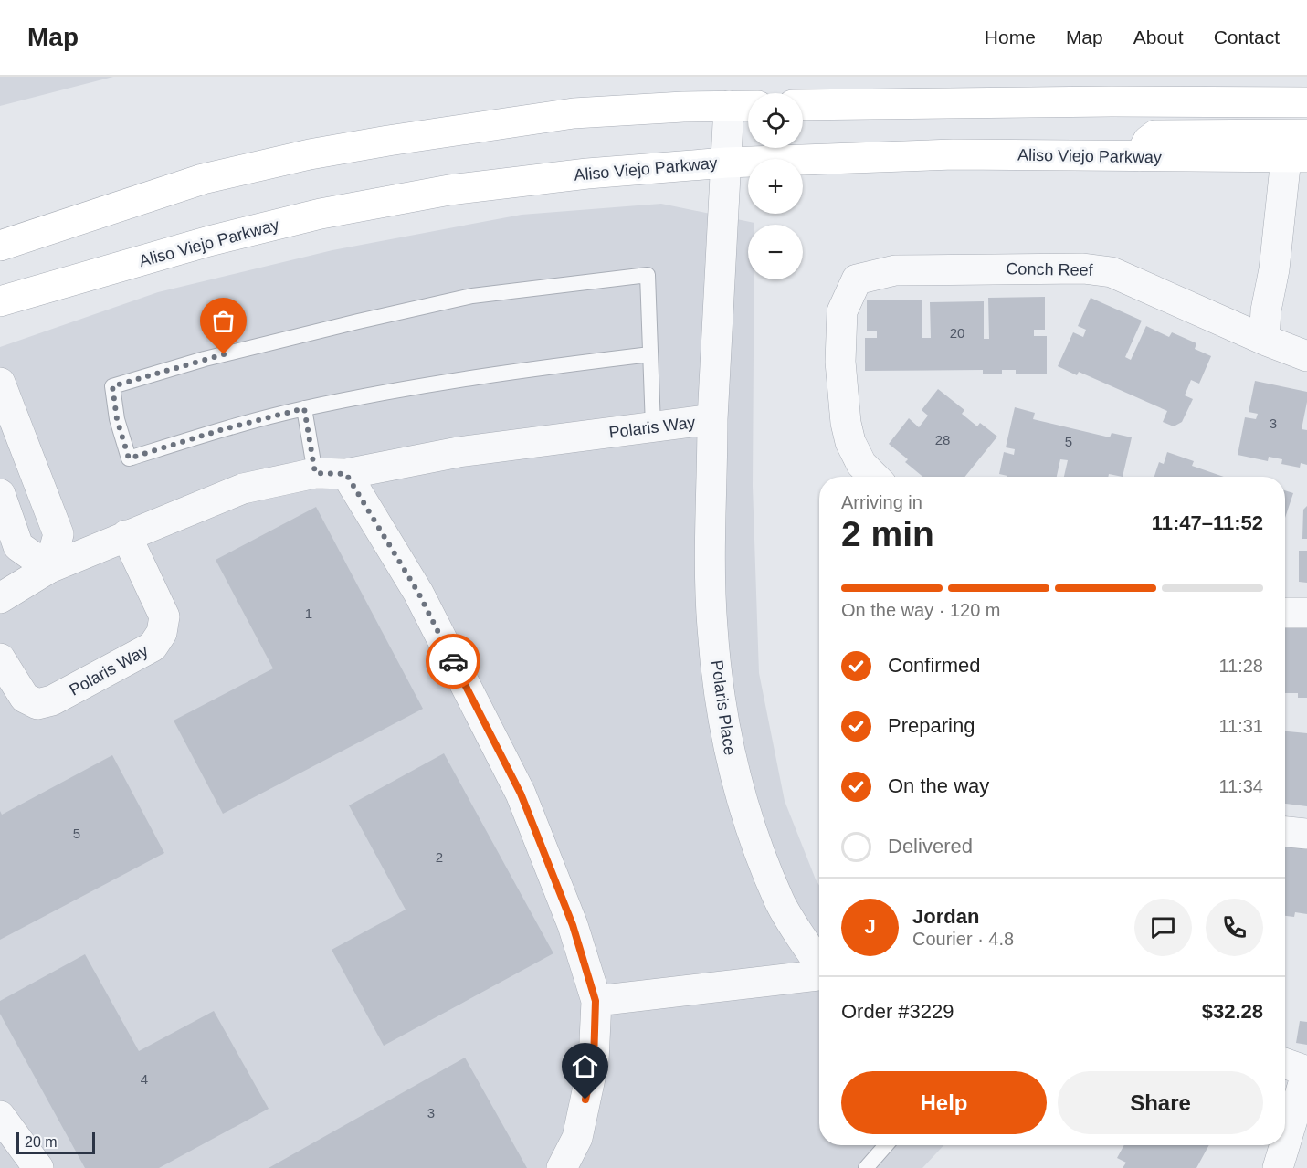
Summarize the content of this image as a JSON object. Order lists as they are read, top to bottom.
{
  "streets": {
    "main road": ["Aliso Viejo Parkway"],
    "street": ["Conch Reef", "Polaris Way", "Polaris Place"]
  },
  "crossings": [
    ["Aliso Viejo Parkway", "Polaris Way"],
    ["Polaris Way", "Polaris Place"]
  ],
  "house_numbers": [
    "20",
    "3",
    "28",
    "5",
    "1",
    "5",
    "2",
    "4",
    "3"
  ],
  "scale_bar": "20 m",
  "page": {
    "header": "Map",
    "nav": [
      "Home",
      "Map",
      "About",
      "Contact"
    ],
    "map_buttons": ["+", "−"],
    "heading": ["2 min", "Arriving in", "11:47–11:52"],
    "panel": [
      "Jordan",
      "Courier · 4.8",
      "Order #3229",
      "$32.28"
    ],
    "bar": "On the way · 120 m",
    "list": [
      ["Confirmed", "11:28"],
      ["Preparing", "11:31"],
      ["On the way", "11:34"],
      "Delivered"
    ],
    "round": "J",
    "buttons": ["Help", "Share"],
    "scale": "20 m"
  }
}
